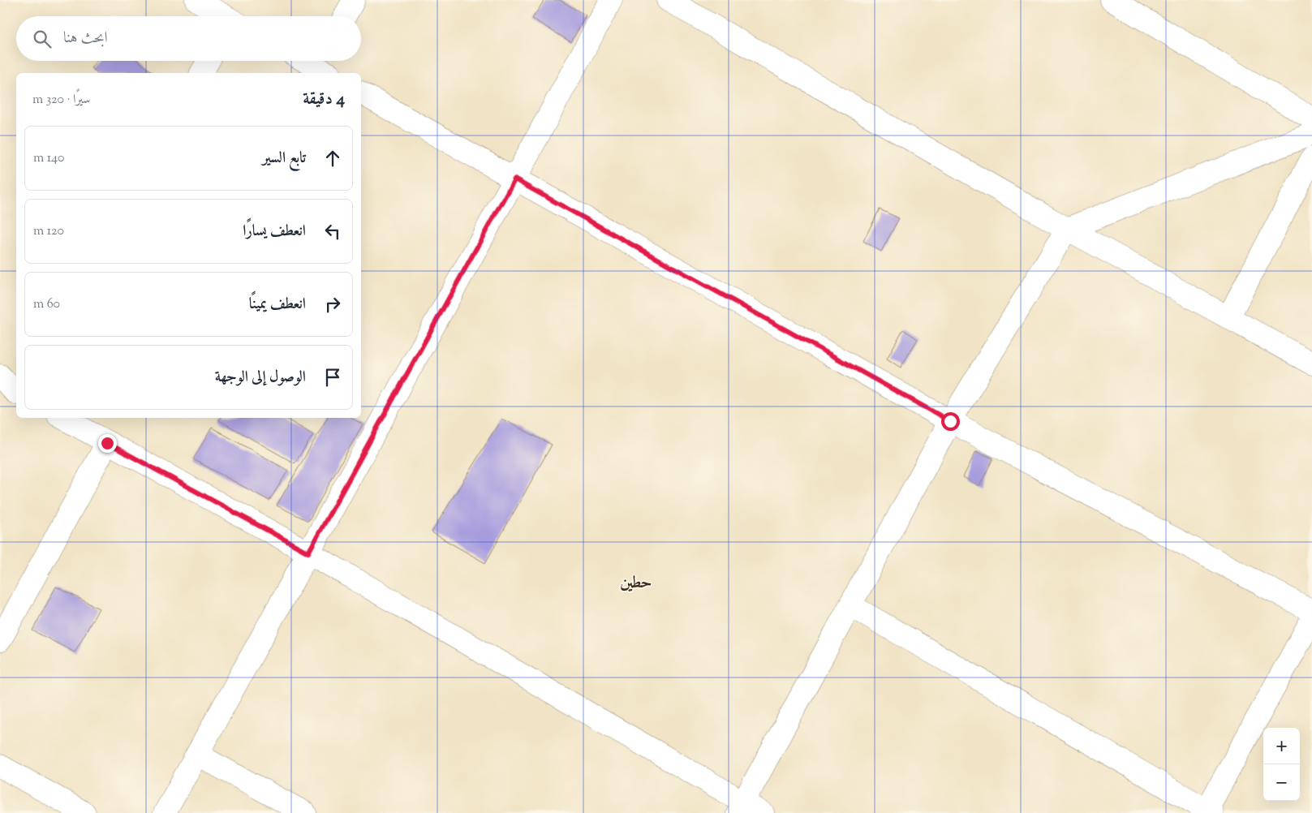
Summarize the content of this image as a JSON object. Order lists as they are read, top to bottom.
{
  "districts": ["حطين"],
  "page": {
    "search": "ابحث هنا",
    "heading": ["4 دقيقة", "سيرًا · 320 m"],
    "list": [
      ["تابع السير", "140 m"],
      ["انعطف يسارًا", "120 m"],
      ["انعطف يمينًا", "60 m"],
      "الوصول إلى الوجهة"
    ],
    "map_buttons": ["+", "−"]
  }
}
